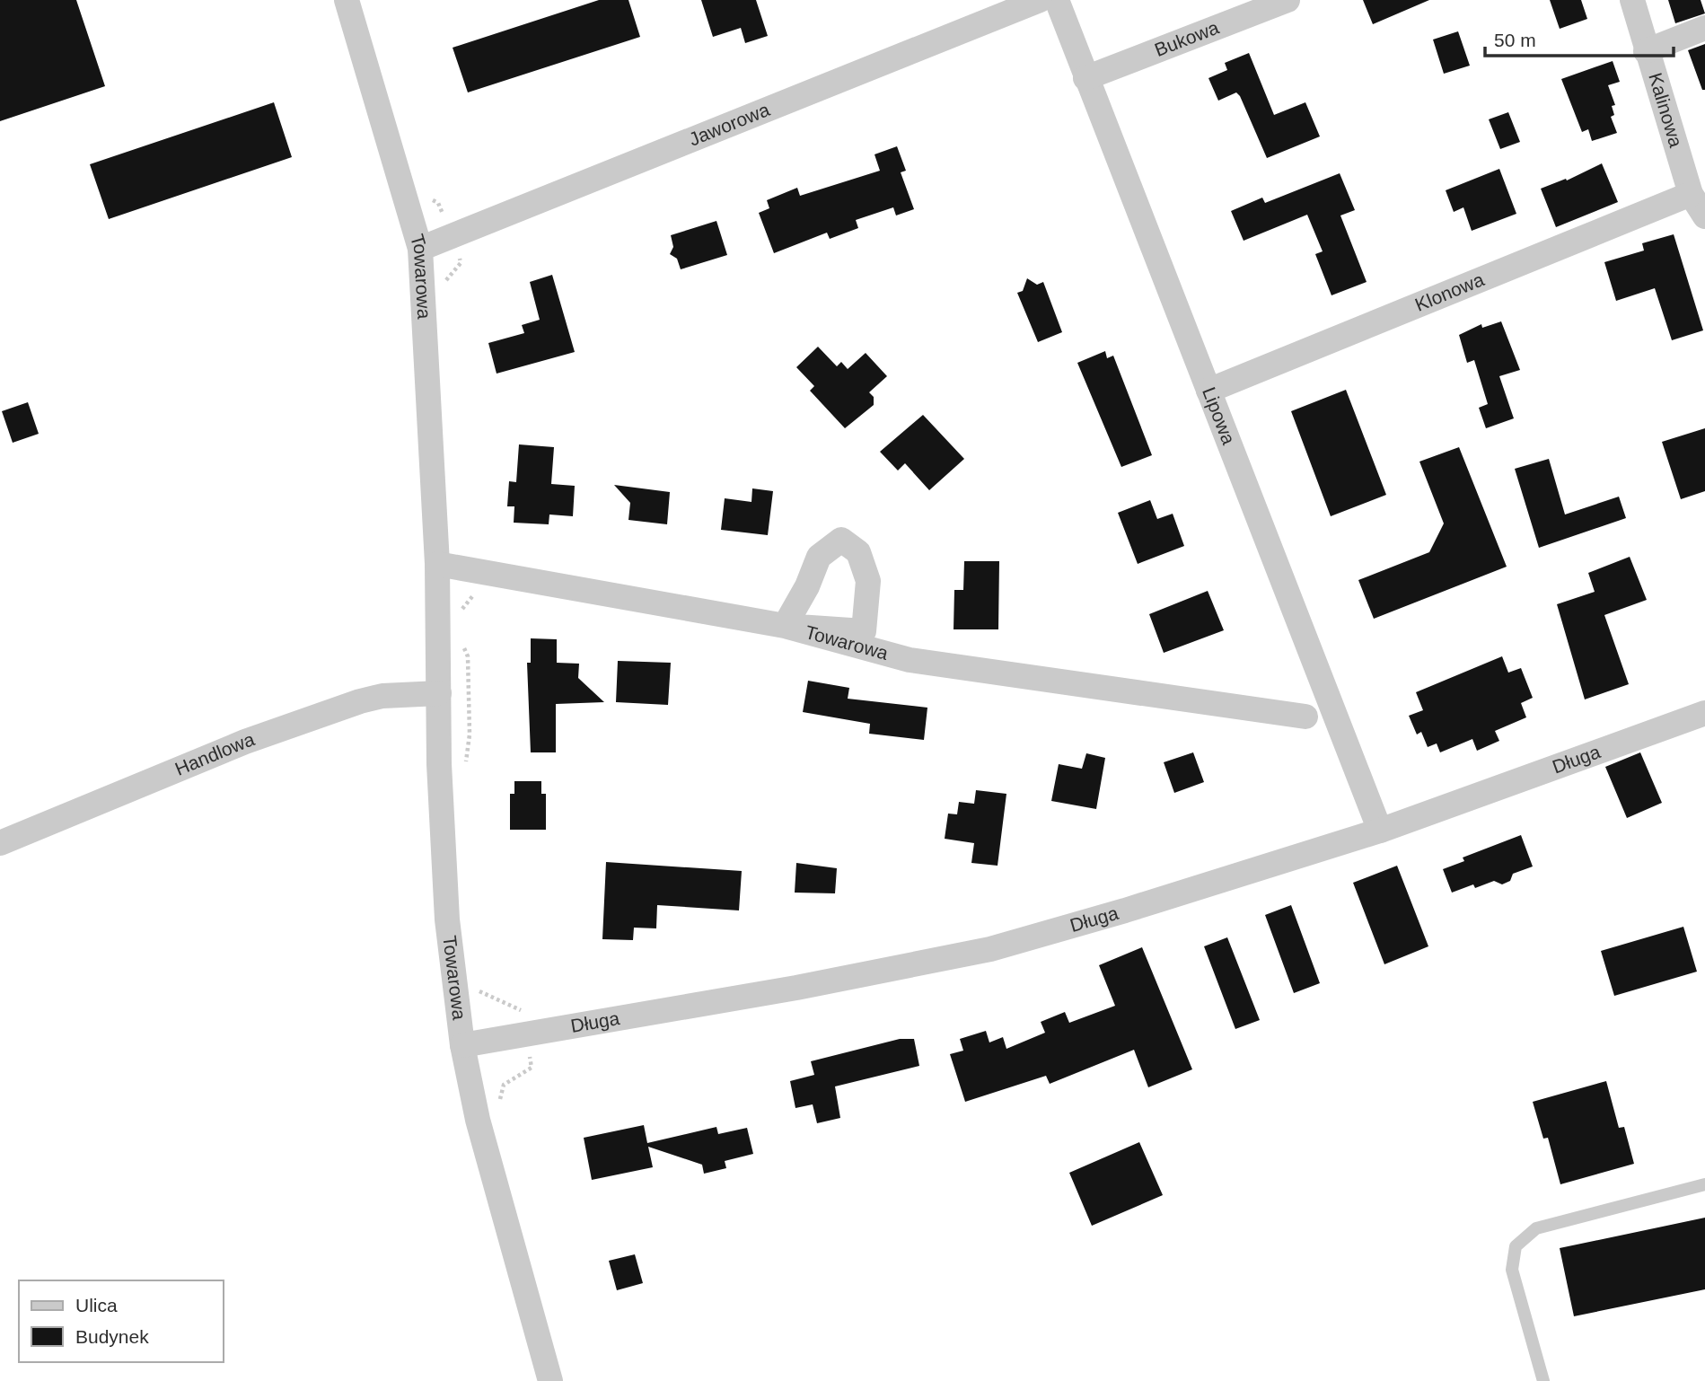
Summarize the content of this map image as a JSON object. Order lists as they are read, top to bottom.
{
  "streets": {
    "street": [
      "Bukowa",
      "Kalinowa",
      "Jaworowa",
      "Towarowa",
      "Klonowa",
      "Lipowa",
      "Handlowa",
      "Długa"
    ]
  },
  "crossings": [
    ["Bukowa", "Lipowa"],
    ["Kalinowa", "Klonowa"],
    ["Jaworowa", "Towarowa"],
    ["Towarowa", "Handlowa"],
    ["Towarowa", "Długa"],
    ["Klonowa", "Lipowa"],
    ["Lipowa", "Długa"]
  ],
  "legend": ["Ulica", "Budynek"],
  "scale_bar": "50 m"
}
